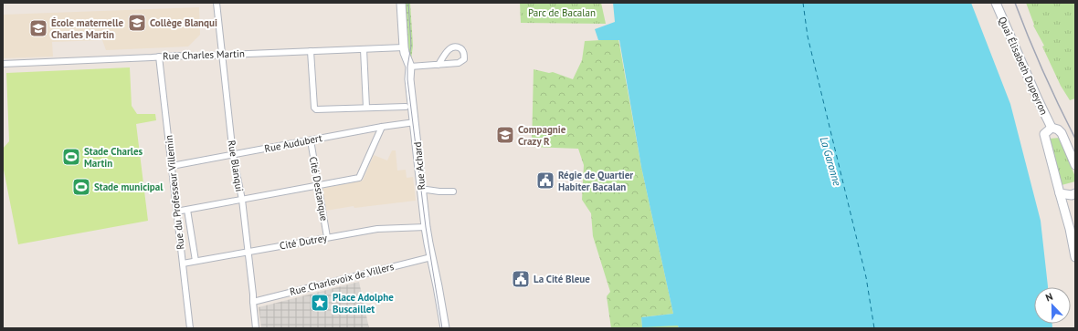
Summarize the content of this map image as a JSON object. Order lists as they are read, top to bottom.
{
  "streets": {
    "main road": ["Quai Élisabeth Dupeyron", "Rue Achard"],
    "street": [
      "Rue Charles Martin",
      "Rue Audubert",
      "Rue Blanqui",
      "Cité Destanque",
      "Rue du Professeur Villemin",
      "Cité Dutrey",
      "Rue Charlevoix de Villers"
    ]
  },
  "crossings": [
    ["Rue Charles Martin", "Rue Blanqui"],
    ["Rue Charles Martin", "Rue Achard"],
    ["Rue Charles Martin", "Rue du Professeur Villemin"],
    ["Rue Audubert", "Rue Blanqui"],
    ["Rue Audubert", "Rue Achard"],
    ["Rue Audubert", "Cité Destanque"],
    ["Rue Audubert", "Rue du Professeur Villemin"],
    ["Rue Blanqui", "Cité Dutrey"],
    ["Rue Blanqui", "Rue Charlevoix de Villers"],
    ["Rue Achard", "Cité Dutrey"],
    ["Rue Achard", "Rue Charlevoix de Villers"],
    ["Cité Destanque", "Cité Dutrey"],
    ["Rue du Professeur Villemin", "Cité Dutrey"]
  ],
  "water": ["La Garonne"],
  "parks": ["Parc de Bacalan"],
  "places": {
    "school or university": ["Collège Blanqui", "École maternelle Charles Martin", "Compagnie Crazy R"],
    "sports": ["Stade Charles Martin", "Stade municipal"],
    "public building": ["Régie de Quartier Habiter Bacalan", "La Cité Bleue"],
    "place": ["Place Adolphe Buscaillet"]
  },
  "north": "top"
}
